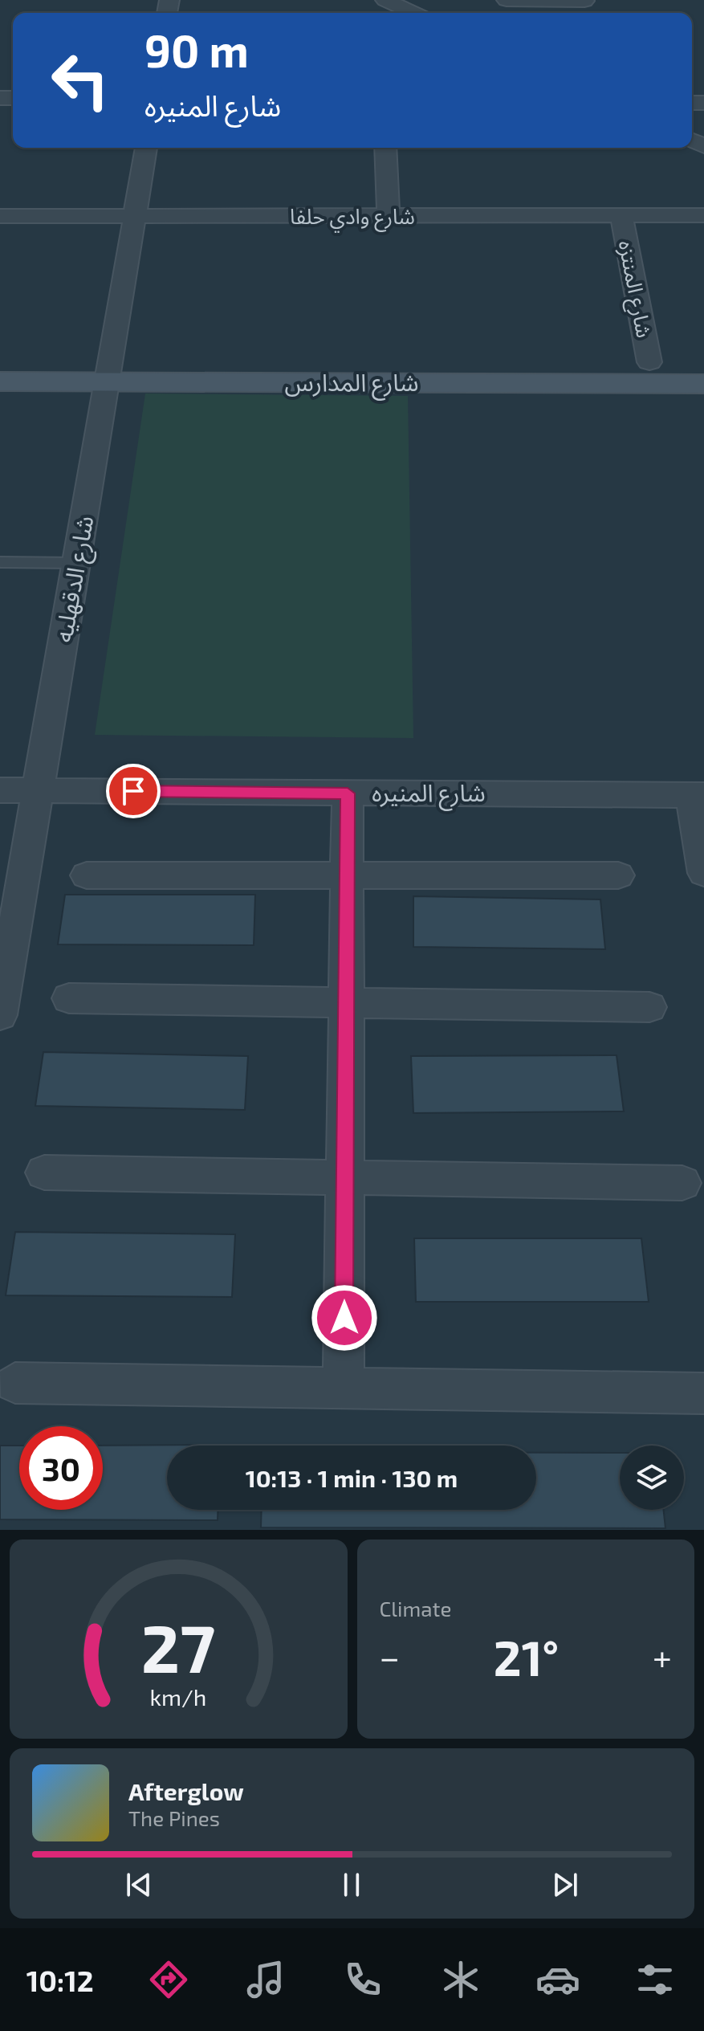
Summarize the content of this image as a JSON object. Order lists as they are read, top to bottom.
{
  "streets": {
    "main road": ["شارع المدارس"],
    "street": [
      "شارع وادي حلفا",
      "شارع المنتزه",
      "شارع الدقهليه",
      "شارع المنيره"
    ]
  },
  "crossings": [
    ["شارع وادي حلفا", "شارع المنتزه"],
    ["شارع وادي حلفا", "شارع الدقهليه"],
    ["شارع المنتزه", "شارع المدارس"],
    ["شارع المدارس", "شارع الدقهليه"],
    ["شارع الدقهليه", "شارع المنيره"]
  ],
  "page": {
    "turn": ["90 m", "شارع المنيره"],
    "limit": "30",
    "trip": "10:13 · 1 min · 130 m",
    "tile": "Climate",
    "heat": ["−", "21°", "+"],
    "song": ["Afterglow", "The Pines"],
    "tabs": "10:12",
    "gauge": ["27", "km/h"]
  }
}
